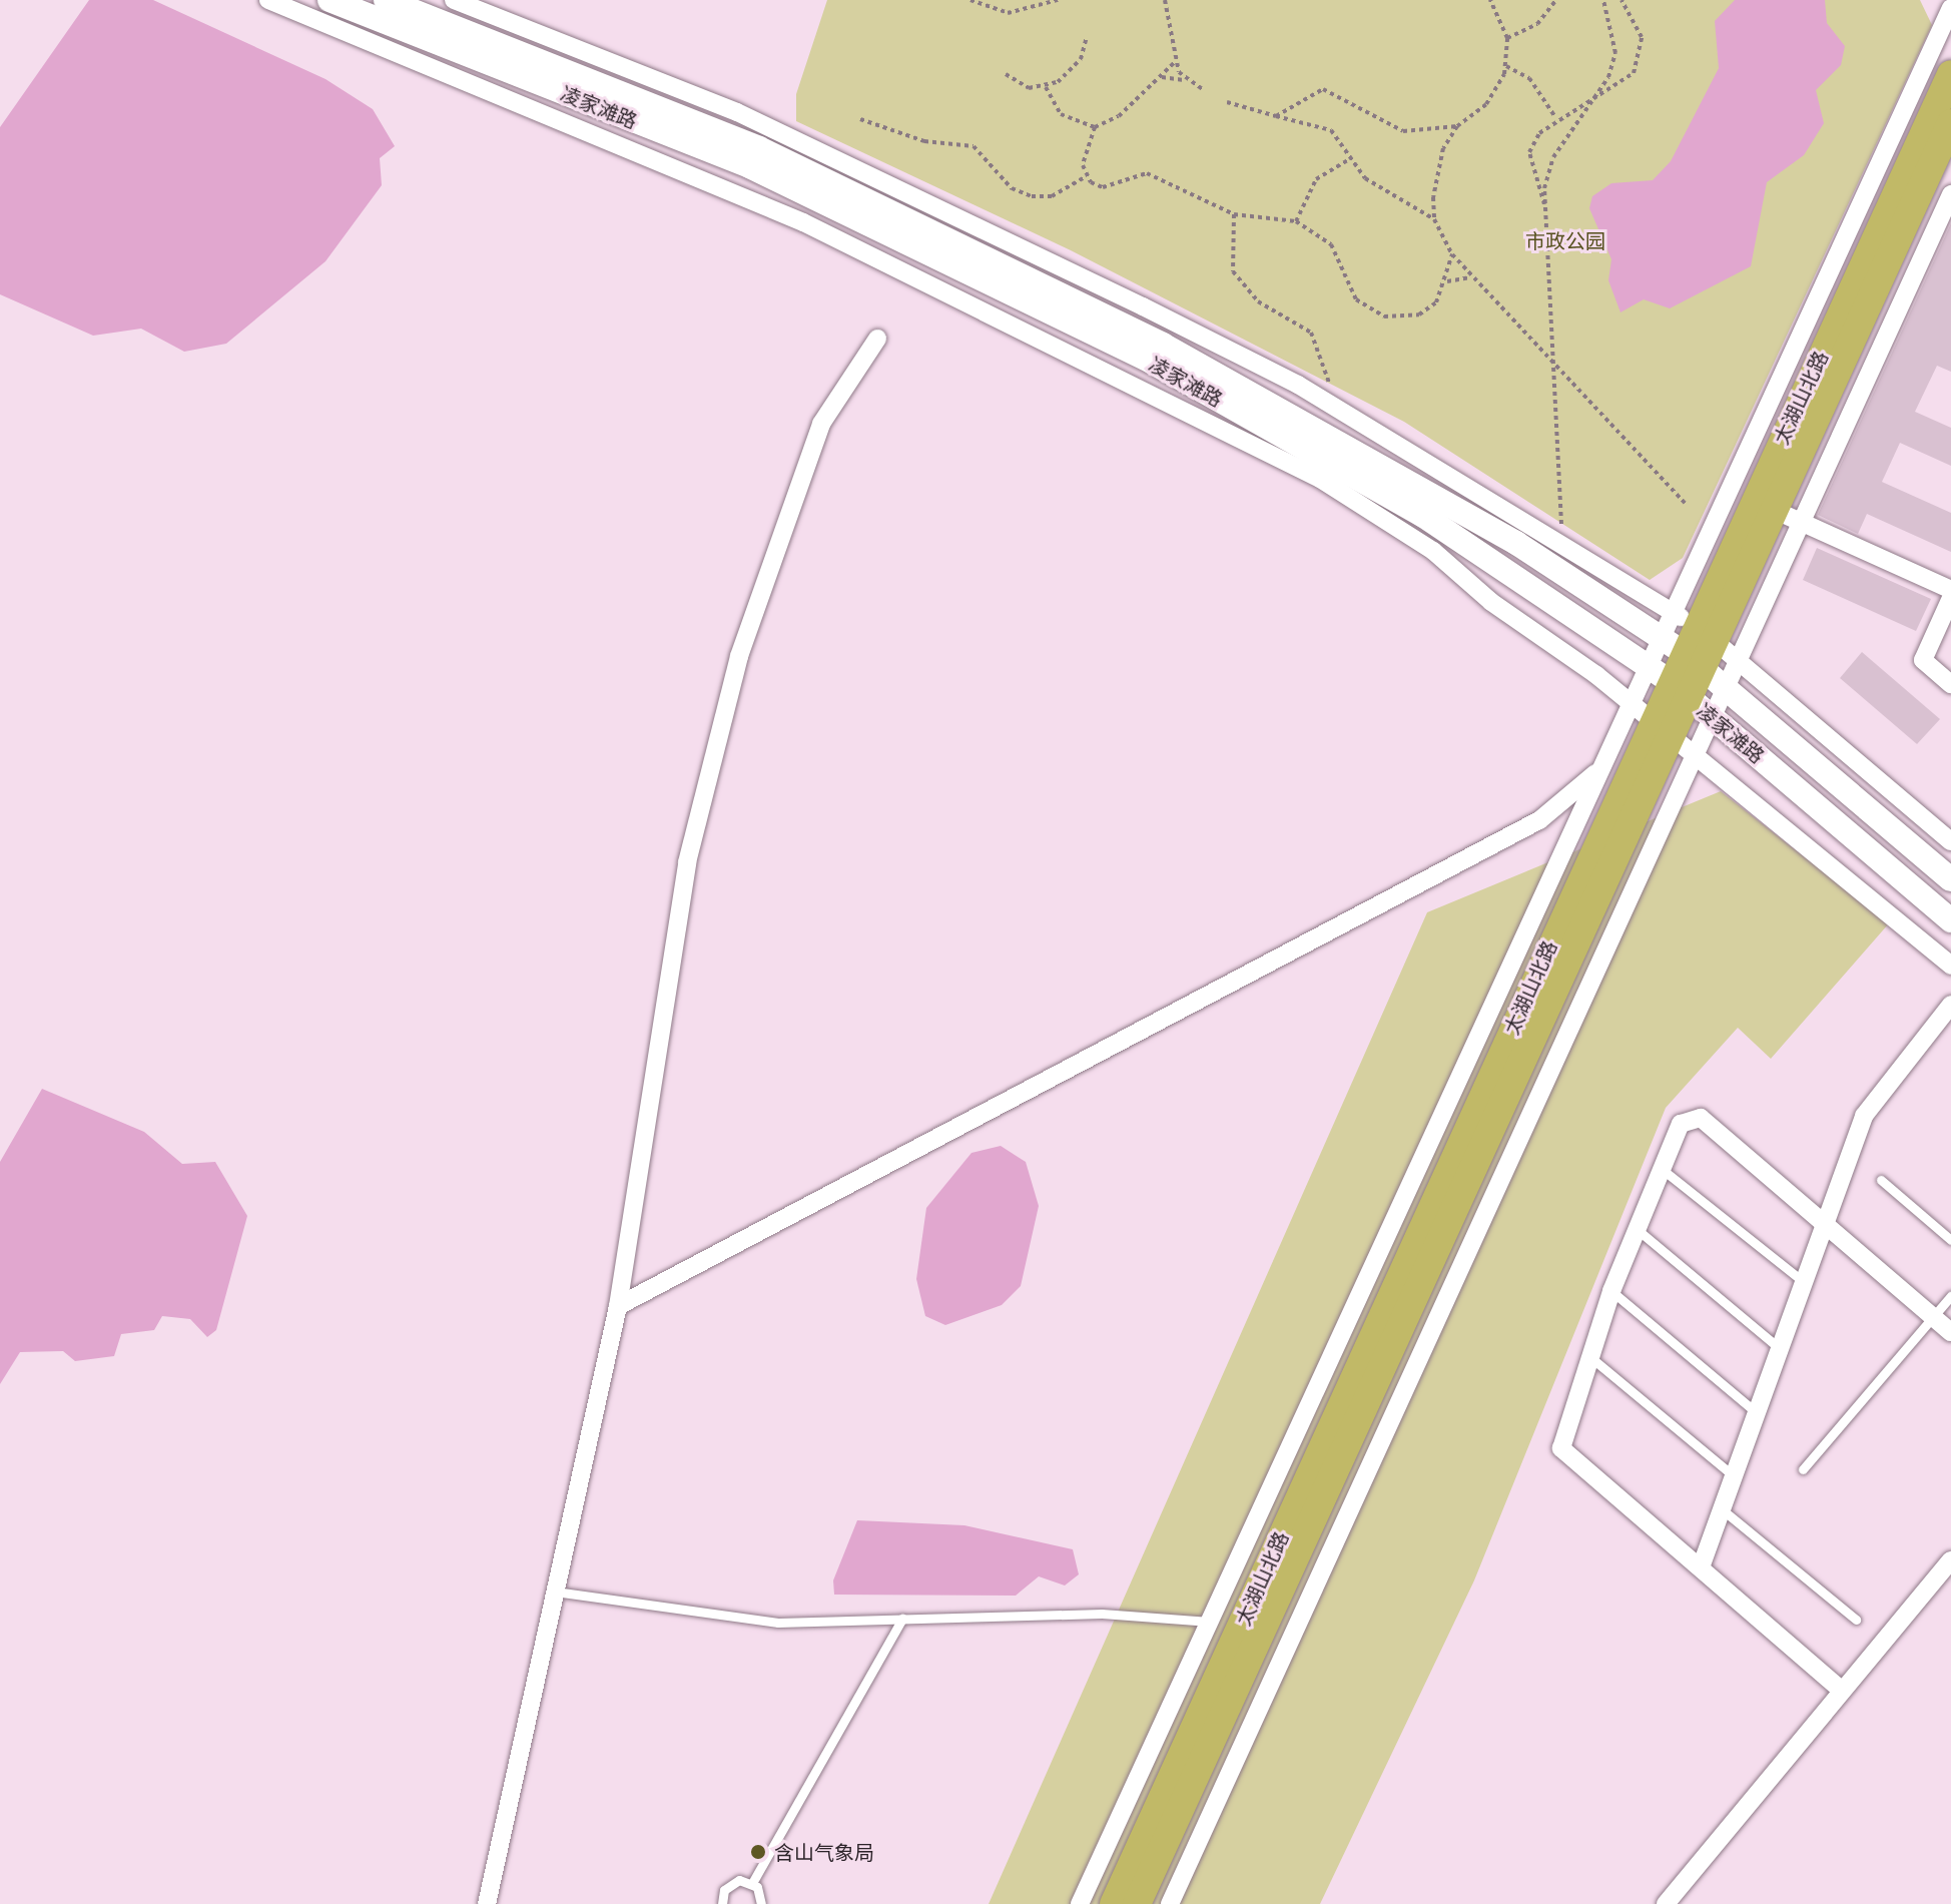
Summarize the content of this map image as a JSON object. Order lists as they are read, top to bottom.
{
  "streets": {
    "main road": ["凌家滩路", "太湖山北路"]
  },
  "crossings": [
    ["凌家滩路", "太湖山北路"]
  ],
  "parks": ["市政公园"],
  "places": ["含山气象局"]
}
